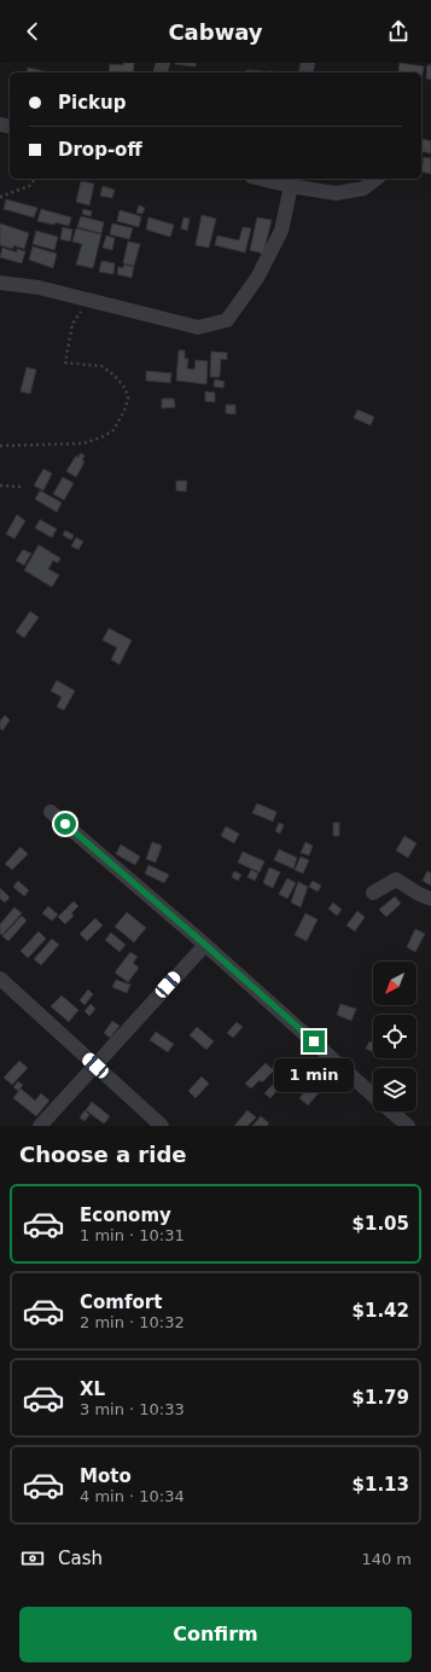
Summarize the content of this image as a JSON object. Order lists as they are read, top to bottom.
{
  "north": "bottom left",
  "page": {
    "header": "Cabway",
    "banner": ["Pickup", "Drop-off"],
    "bubble": "1 min",
    "heading": "Choose a ride",
    "list": [
      {
        "name": "Economy",
        "note": "1 min · 10:31",
        "value": "$1.05"
      },
      {
        "name": "Comfort",
        "note": "2 min · 10:32",
        "value": "$1.42"
      },
      {
        "name": "XL",
        "note": "3 min · 10:33",
        "value": "$1.79"
      },
      {
        "name": "Moto",
        "note": "4 min · 10:34",
        "value": "$1.13"
      }
    ],
    "pay": ["Cash", "140 m"],
    "buttons": "Confirm"
  }
}
